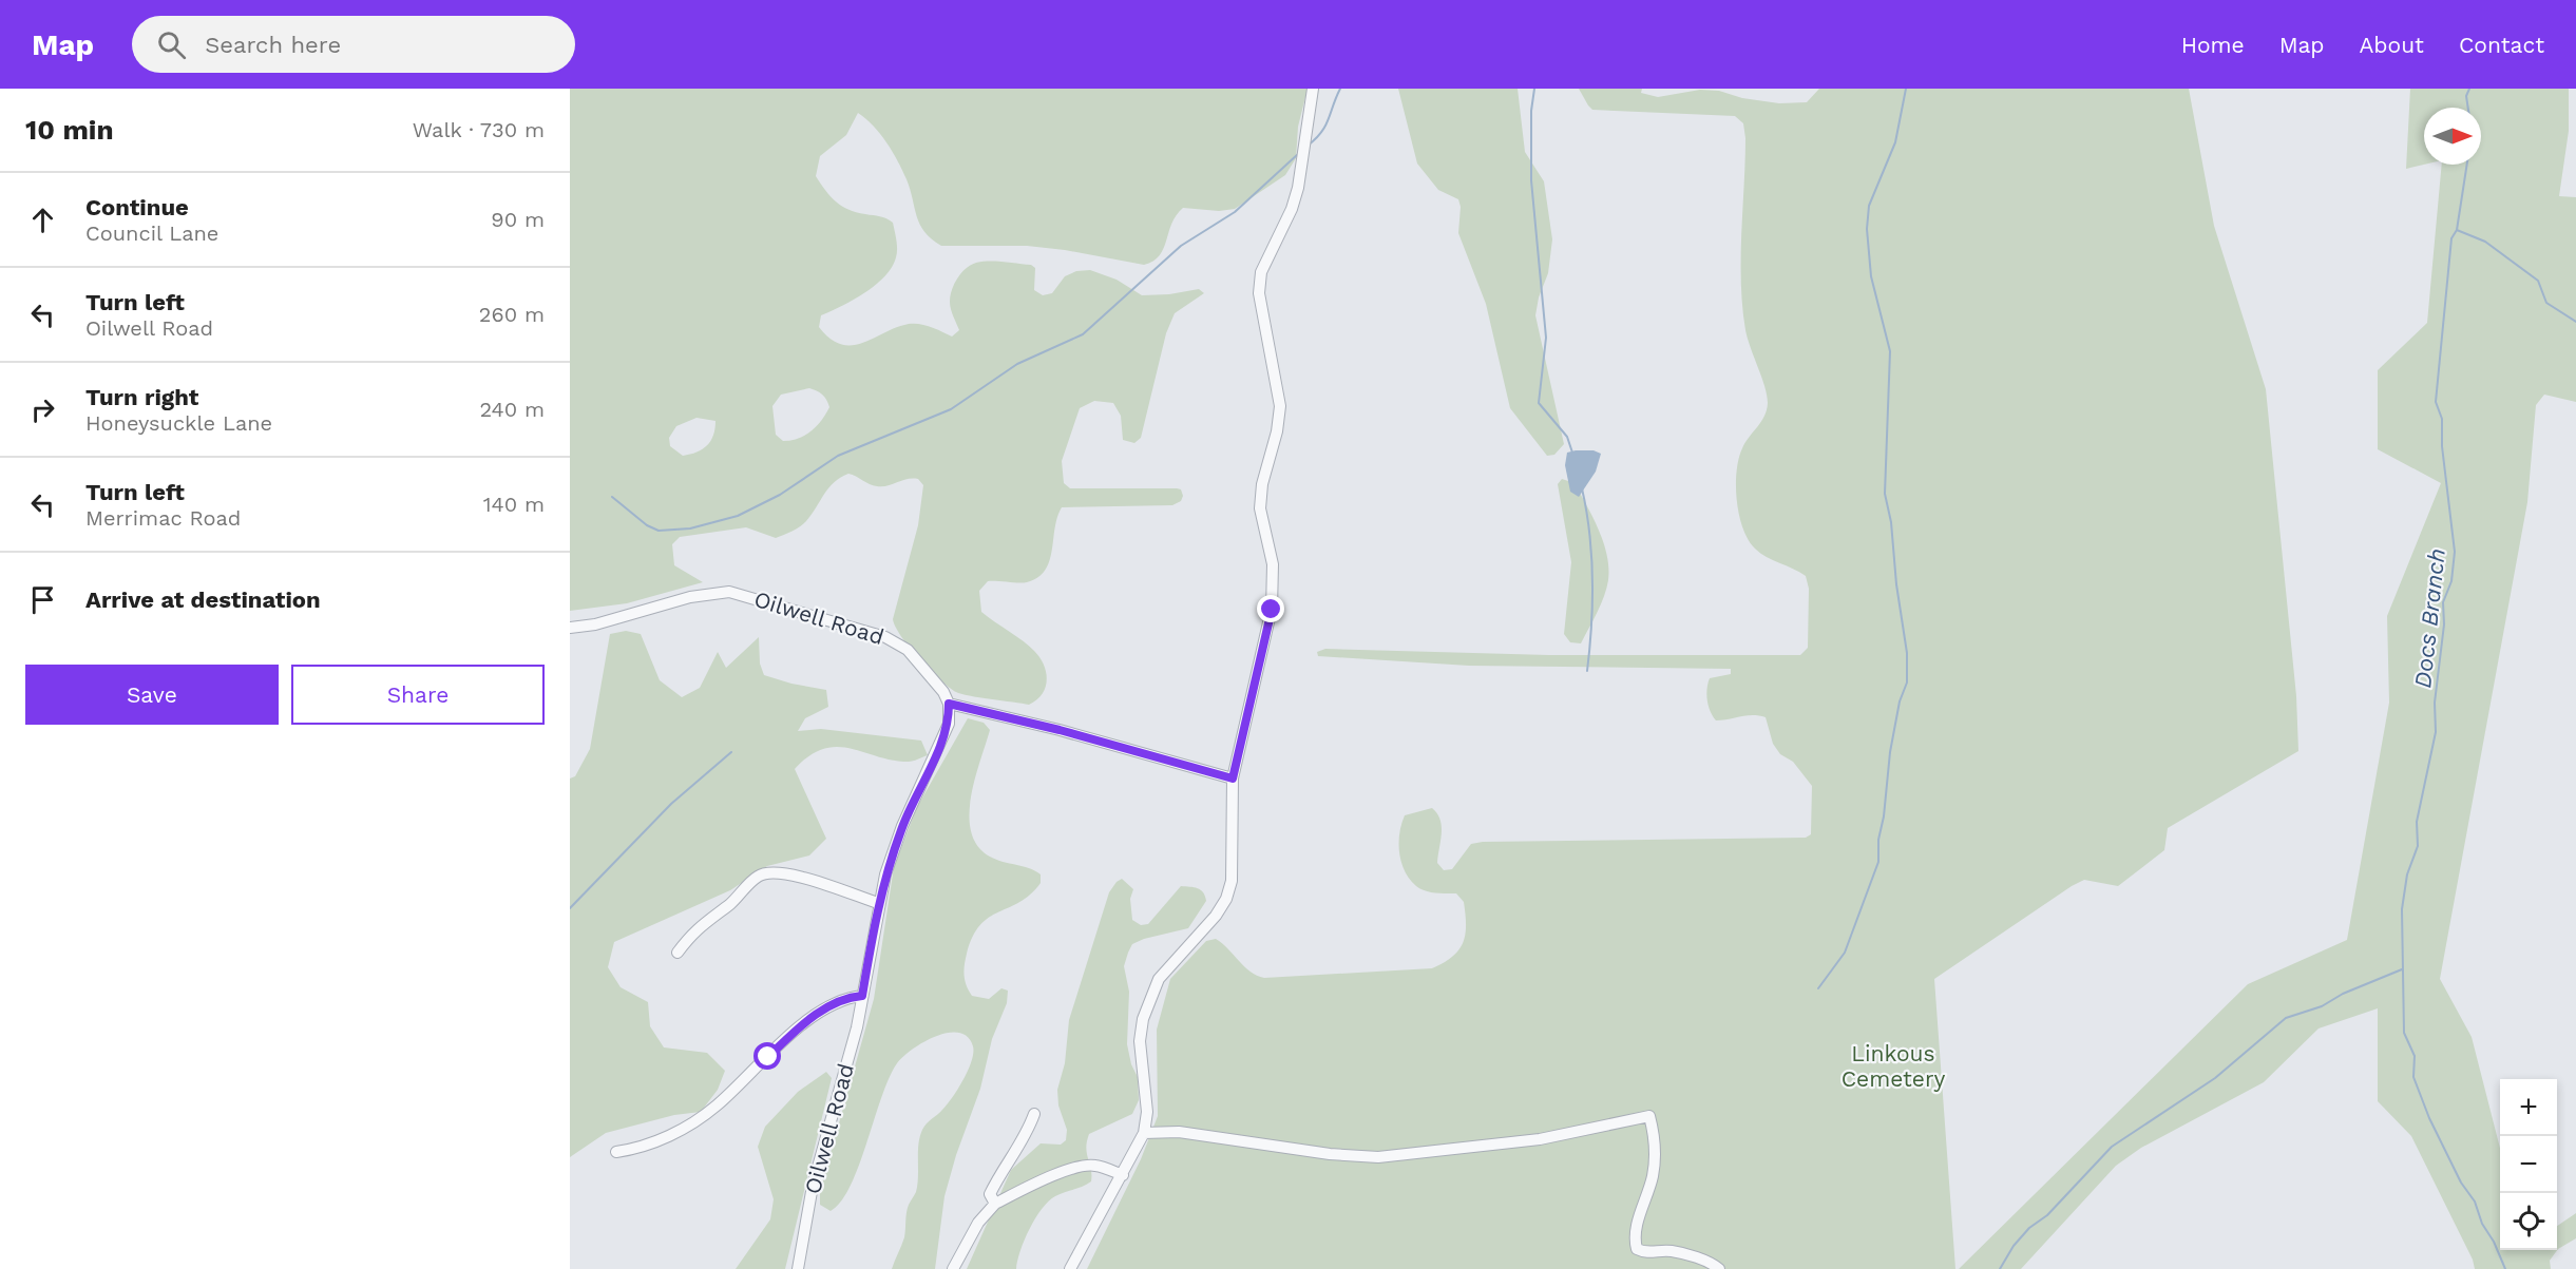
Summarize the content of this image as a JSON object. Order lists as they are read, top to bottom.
{
  "streets": {
    "street": ["Oilwell Road"]
  },
  "water": ["Docs Branch"],
  "parks": ["Linkous Cemetery"],
  "north": "right",
  "page": {
    "header": "Map",
    "search": "Search here",
    "nav": [
      "Home",
      "Map",
      "About",
      "Contact"
    ],
    "heading": ["10 min", "Walk · 730 m"],
    "list": [
      ["Continue", "Council Lane", "90 m"],
      ["Turn left", "Oilwell Road", "260 m"],
      ["Turn right", "Honeysuckle Lane", "240 m"],
      ["Turn left", "Merrimac Road", "140 m"],
      "Arrive at destination"
    ],
    "buttons": ["Save", "Share"],
    "map_buttons": ["+", "−"]
  }
}
